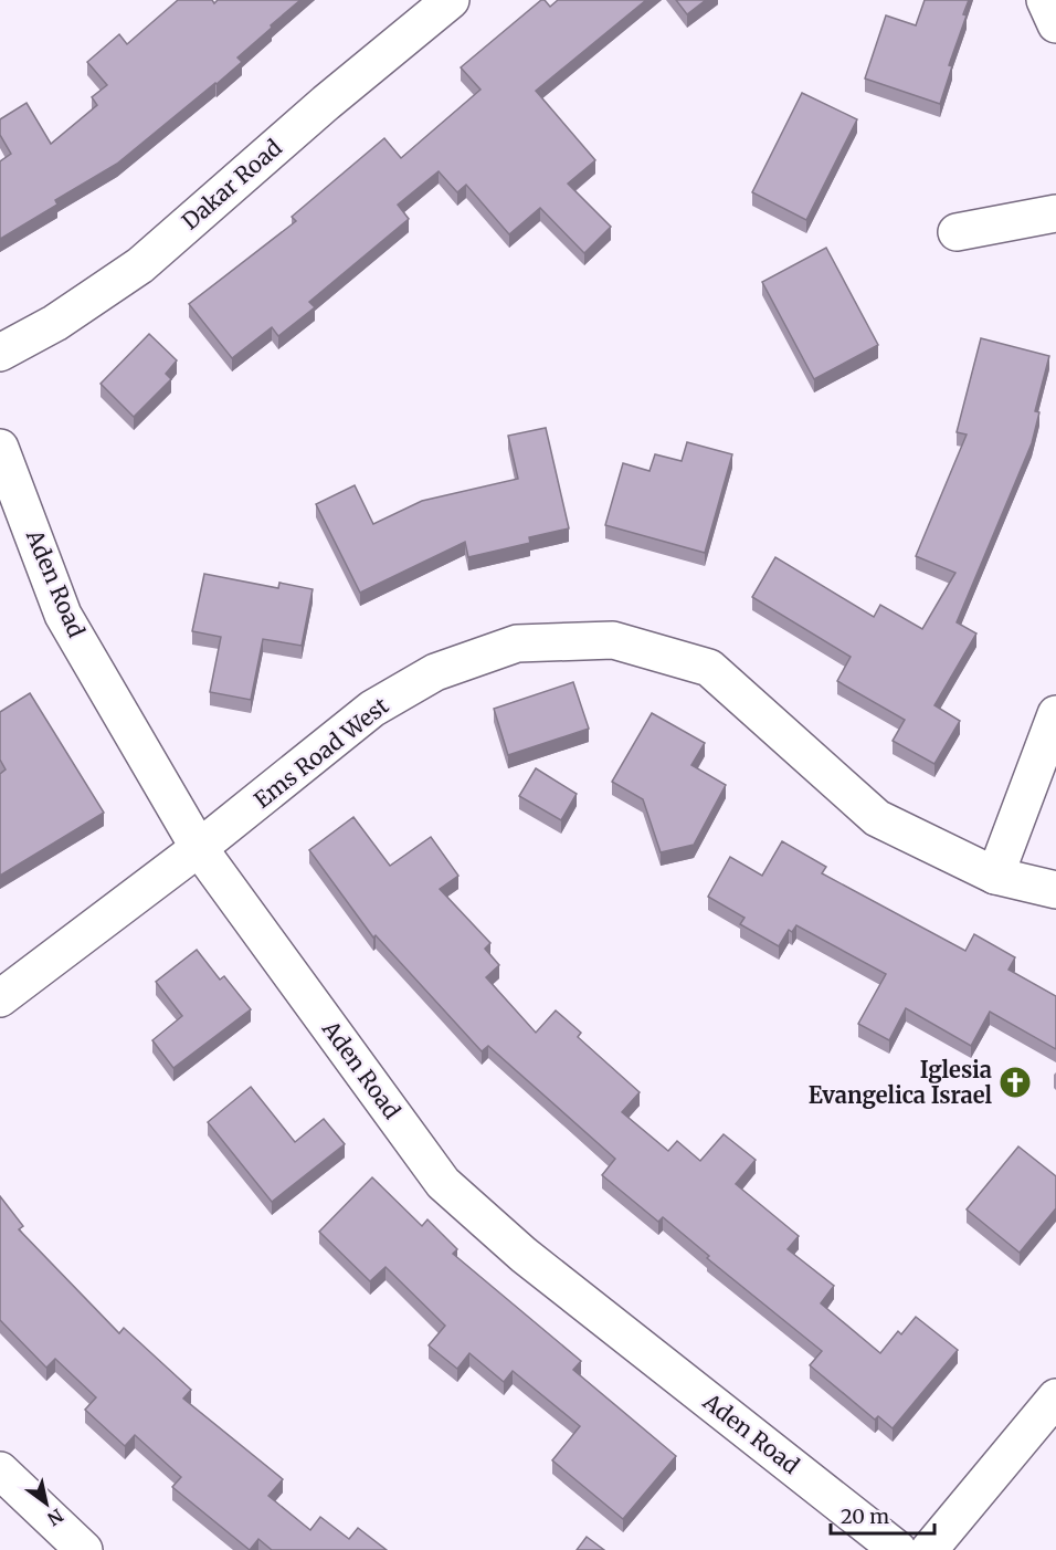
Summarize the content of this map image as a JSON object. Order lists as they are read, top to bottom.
{
  "streets": {
    "street": ["Dakar Road", "Aden Road", "Ems Road West"]
  },
  "crossings": [
    ["Aden Road", "Ems Road West"]
  ],
  "places": {
    "church": ["Iglesia Evangelica Israel"]
  },
  "scale_bar": "20 m",
  "north": "bottom right"
}
